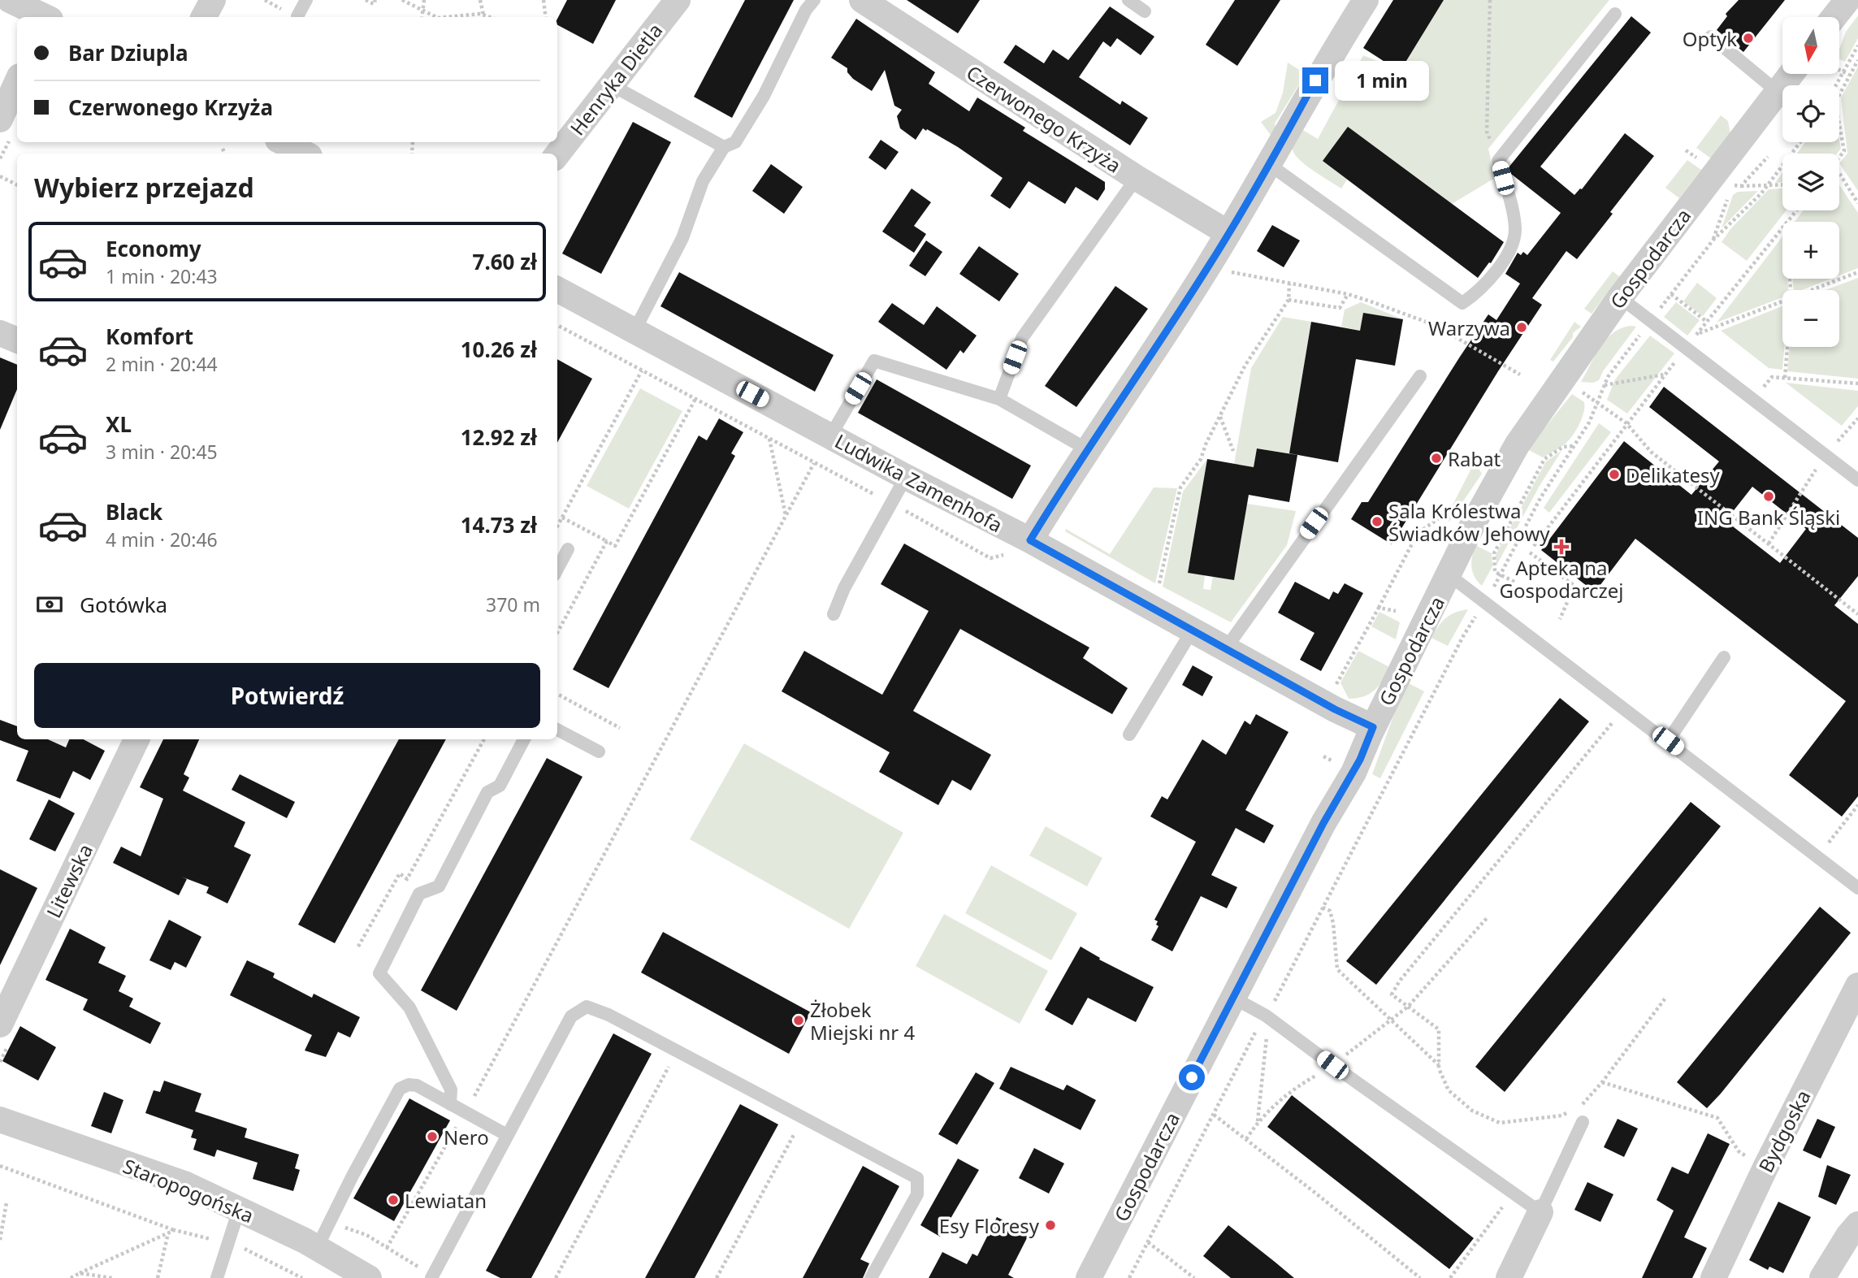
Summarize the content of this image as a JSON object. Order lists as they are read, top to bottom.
{
  "streets": {
    "street": [
      "Henryka Dietla",
      "Czerwonego Krzyża",
      "Gospodarcza",
      "Ludwika Zamenhofa",
      "Litewska",
      "Bydgoska",
      "Staropogońska"
    ]
  },
  "crossings": [
    ["Gospodarcza", "Ludwika Zamenhofa"]
  ],
  "places": {
    "other": [
      "Optyk",
      "Warzywa",
      "Rabat",
      "Delikatesy",
      "ING Bank Śląski",
      "Sala Królestwa Świadków Jehowy",
      "Żłobek Miejski nr 4",
      "Nero",
      "Lewiatan",
      "Esy Floresy"
    ],
    "health": ["Apteka na Gospodarczej"]
  },
  "north": "bottom",
  "page": {
    "map_buttons": ["+", "−"],
    "banner": ["Bar Dziupla", "Czerwonego Krzyża"],
    "bubble": "1 min",
    "heading": "Wybierz przejazd",
    "list": [
      {
        "name": "Economy",
        "note": "1 min · 20:43",
        "value": "7.60 zł"
      },
      {
        "name": "Komfort",
        "note": "2 min · 20:44",
        "value": "10.26 zł"
      },
      {
        "name": "XL",
        "note": "3 min · 20:45",
        "value": "12.92 zł"
      },
      {
        "name": "Black",
        "note": "4 min · 20:46",
        "value": "14.73 zł"
      }
    ],
    "pay": ["Gotówka", "370 m"],
    "buttons": "Potwierdź"
  }
}
